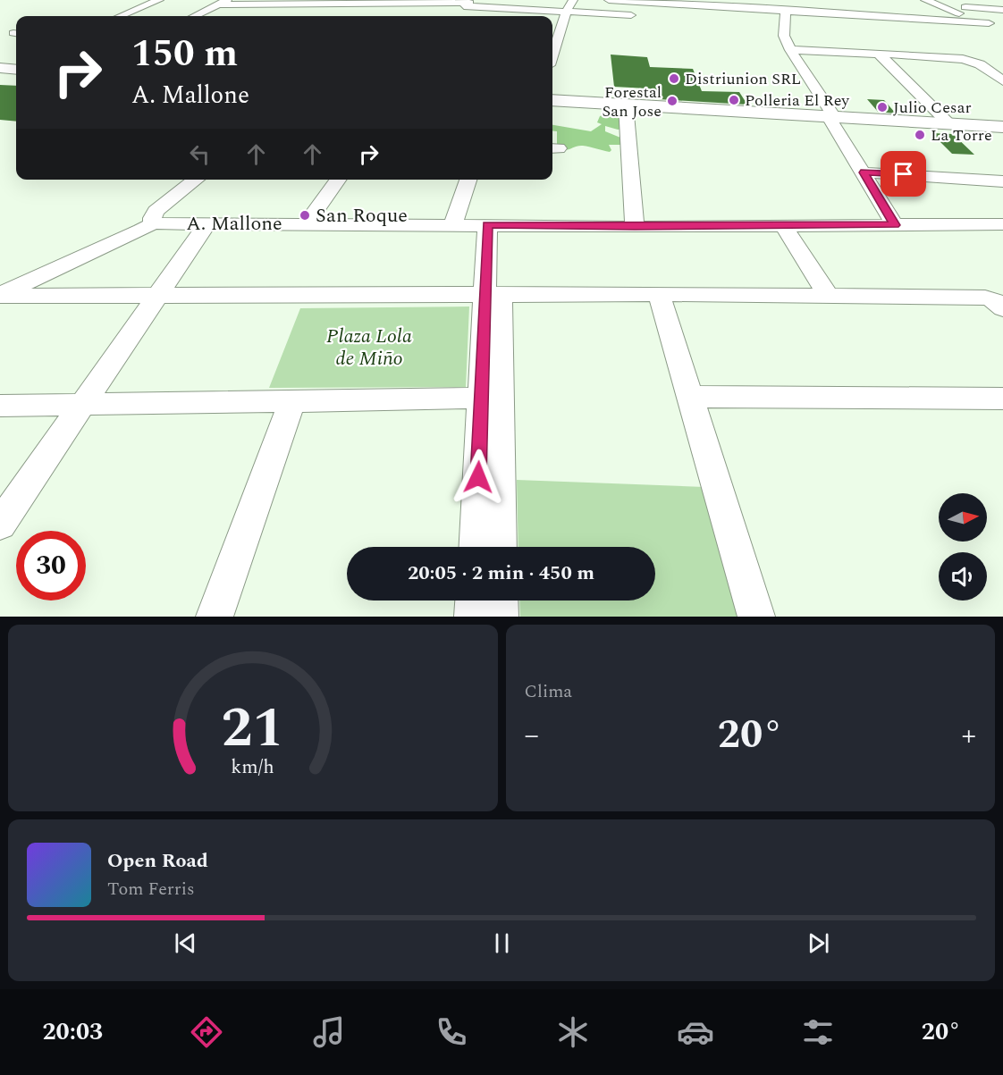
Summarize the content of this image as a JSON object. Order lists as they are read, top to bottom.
{
  "streets": {
    "street": ["A. Mallone"]
  },
  "parks": ["Plaza Lola de Miño"],
  "places": [
    "Distriunion SRL",
    "Polleria El Rey",
    "Forestal San Jose",
    "Julio Cesar",
    "La Torre",
    "San Roque"
  ],
  "north": "right",
  "page": {
    "turn": ["150 m", "A. Mallone"],
    "limit": "30",
    "trip": "20:05 · 2 min · 450 m",
    "tile": "Clima",
    "heat": ["−", "20°", "+"],
    "song": ["Open Road", "Tom Ferris"],
    "tabs": ["20:03", "20°"],
    "gauge": ["21", "km/h"]
  }
}
